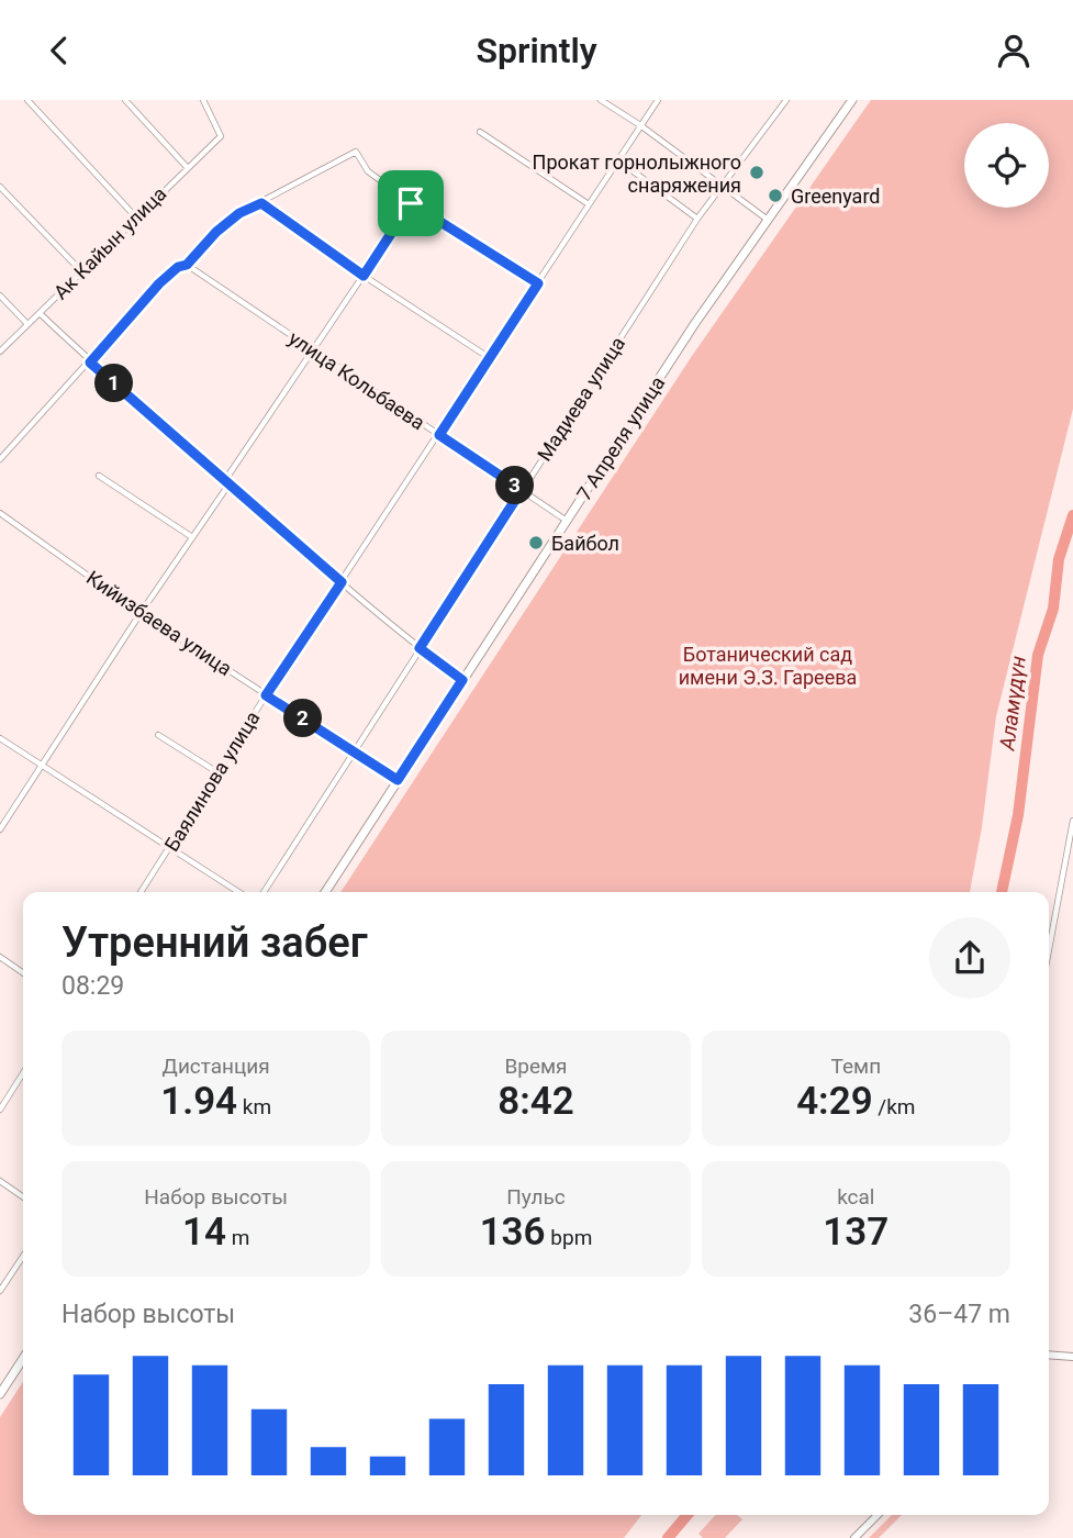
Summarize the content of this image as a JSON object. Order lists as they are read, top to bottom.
{
  "streets": {
    "main road": ["7 Апреля улица"],
    "street": [
      "Ак Кайын улица",
      "улица Кольбаева",
      "Мадиева улица",
      "Кийизбаева улица",
      "Баялинова улица"
    ]
  },
  "crossings": [
    ["улица Кольбаева", "Мадиева улица"],
    ["улица Кольбаева", "7 Апреля улица"],
    ["улица Кольбаева", "Баялинова улица"],
    ["Мадиева улица", "Кийизбаева улица"],
    ["7 Апреля улица", "Кийизбаева улица"],
    ["Кийизбаева улица", "Баялинова улица"]
  ],
  "water": ["Аламүдүн"],
  "parks": ["Ботанический сад имени Э.З. Гареева"],
  "places": ["Прокат горнолыжного снаряжения", "Greenyard", "Байбол"],
  "page": {
    "header": "Sprintly",
    "pins": ["1", "3", "2"],
    "heading": ["Утренний забег", "08:29"],
    "stats": [
      ["Дистанция", "1.94 km"],
      ["Время", "8:42"],
      ["Темп", "4:29 /km"],
      ["Набор высоты", "14 m"],
      ["Пульс", "136 bpm"],
      ["kcal", "137"]
    ],
    "chart": ["Набор высоты", "36–47 m"]
  }
}
